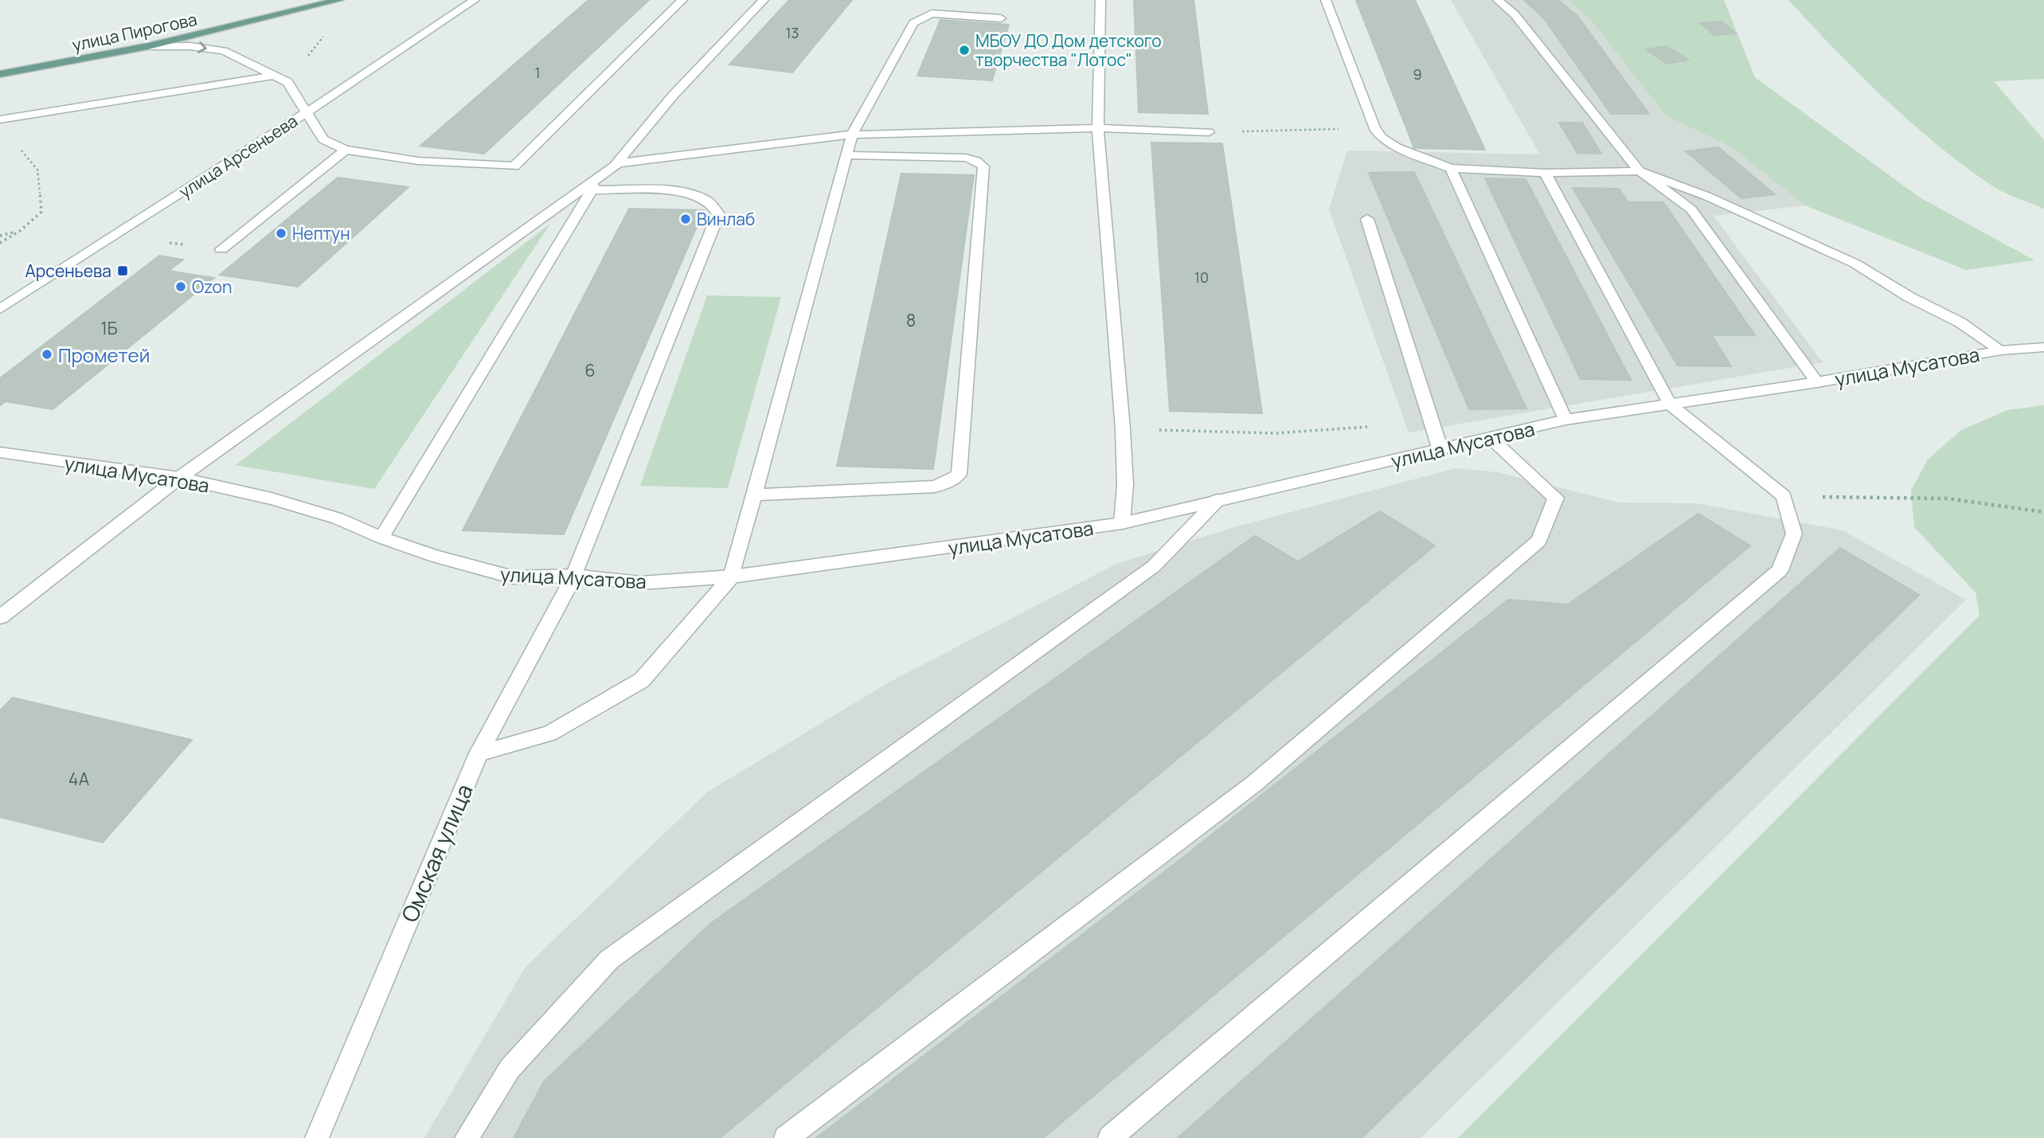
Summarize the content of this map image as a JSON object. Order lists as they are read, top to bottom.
{
  "streets": {
    "main road": ["улица Пирогова"],
    "street": ["улица Арсеньева", "улица Мусатова", "Омская улица"]
  },
  "crossings": [
    ["улица Мусатова", "Омская улица"]
  ],
  "places": {
    "other": [
      "МБОУ ДО Дом детского творчества \"Лотос\"",
      "Винлаб",
      "Нептун",
      "Ozon",
      "Прометей"
    ],
    "transit": ["Арсеньева"]
  },
  "house_numbers": [
    "13",
    "1",
    "9",
    "10",
    "8",
    "1Б",
    "6",
    "4А"
  ]
}
